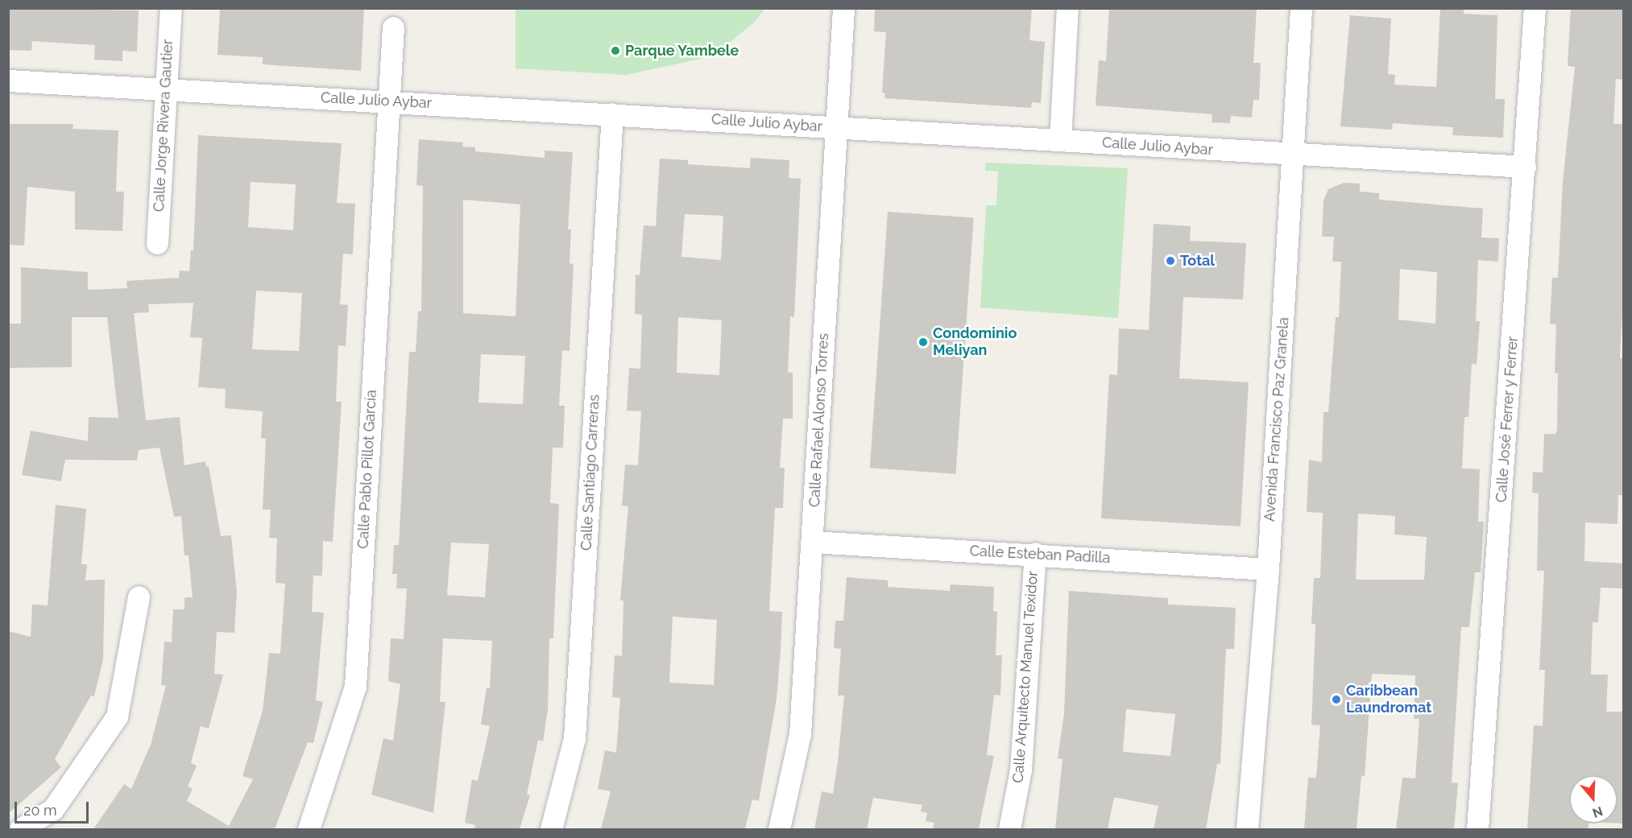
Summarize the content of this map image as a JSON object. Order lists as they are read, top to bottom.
{
  "streets": {
    "street": [
      "Calle Julio Aybar",
      "Calle Jorge Rivera Gautier",
      "Avenida Francisco Paz Granela",
      "Calle José Ferrer y Ferrer",
      "Calle Rafael Alonso Torres",
      "Calle Pablo Pillot García",
      "Calle Santiago Carreras",
      "Calle Esteban Padilla",
      "Calle Arquitecto Manuel Texidor"
    ]
  },
  "crossings": [
    ["Calle Julio Aybar", "Calle Jorge Rivera Gautier"],
    ["Calle Julio Aybar", "Avenida Francisco Paz Granela"],
    ["Calle Julio Aybar", "Calle José Ferrer y Ferrer"],
    ["Calle Julio Aybar", "Calle Rafael Alonso Torres"],
    ["Calle Julio Aybar", "Calle Pablo Pillot García"],
    ["Calle Julio Aybar", "Calle Santiago Carreras"],
    ["Avenida Francisco Paz Granela", "Calle Esteban Padilla"],
    ["Calle Rafael Alonso Torres", "Calle Esteban Padilla"],
    ["Calle Esteban Padilla", "Calle Arquitecto Manuel Texidor"]
  ],
  "places": [
    "Parque Yambele",
    "Total",
    "Condominio Meliyan",
    "Caribbean Laundromat"
  ],
  "scale_bar": "20 m",
  "north": "bottom"
}
